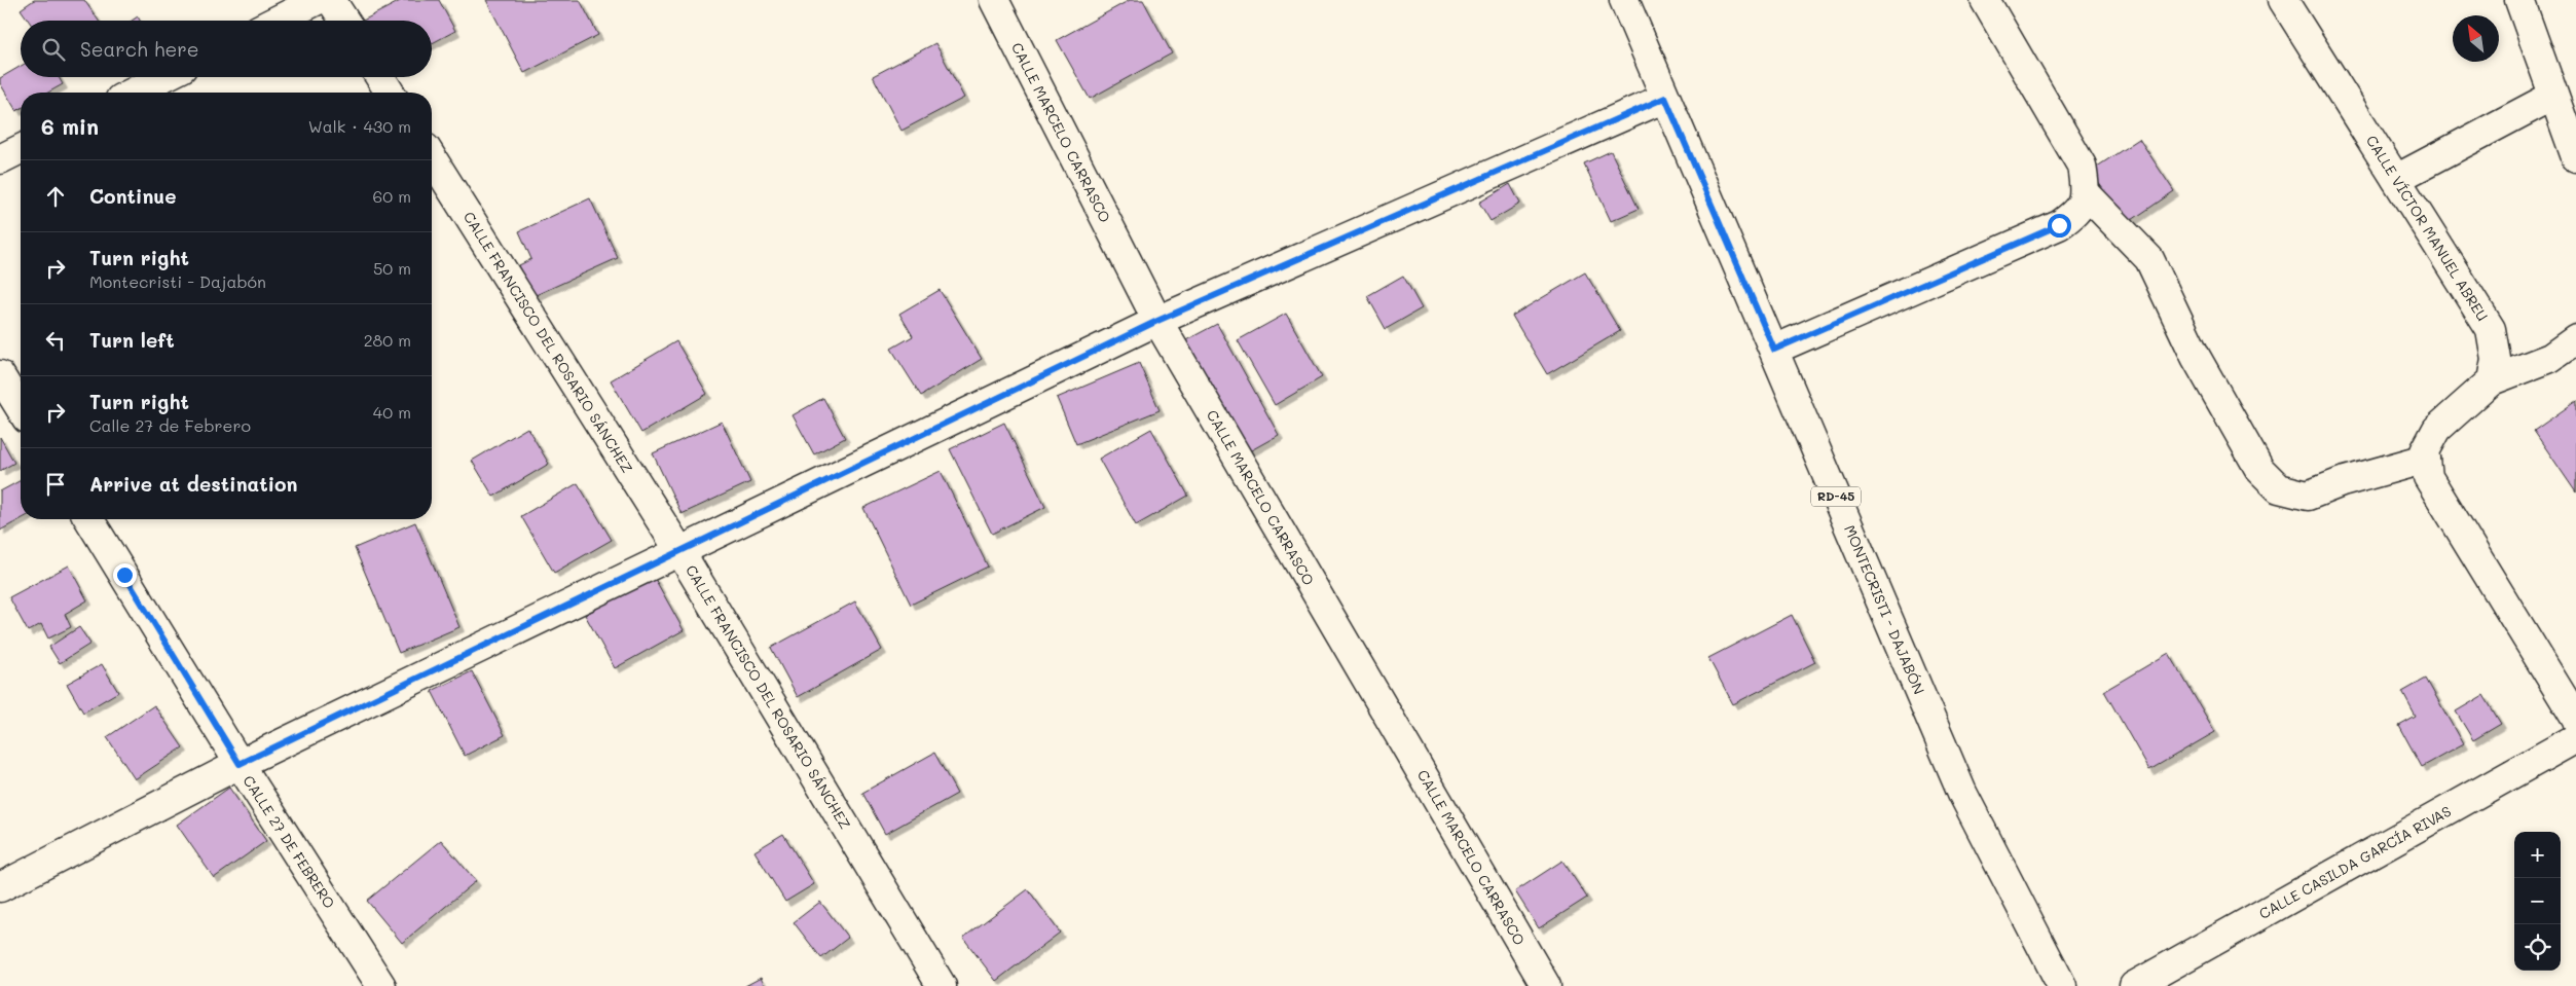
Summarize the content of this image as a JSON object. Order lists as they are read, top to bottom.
{
  "streets": {
    "street": [
      "CALLE MARCELO CARRASCO",
      "CALLE VÍCTOR MANUEL ABREU",
      "CALLE FRANCISCO DEL ROSARIO SÁNCHEZ",
      "RD-45",
      "MONTECRISTI - DAJABÓN",
      "CALLE 27 DE FEBRERO",
      "CALLE CASILDA GARCÍA RIVAS"
    ]
  },
  "north": "top left",
  "page": {
    "search": "Search here",
    "heading": ["6 min", "Walk · 430 m"],
    "list": [
      ["Continue", "60 m"],
      ["Turn right", "Montecristi - Dajabón", "50 m"],
      ["Turn left", "280 m"],
      ["Turn right", "Calle 27 de Febrero", "40 m"],
      "Arrive at destination"
    ],
    "map_buttons": ["+", "−"]
  }
}
